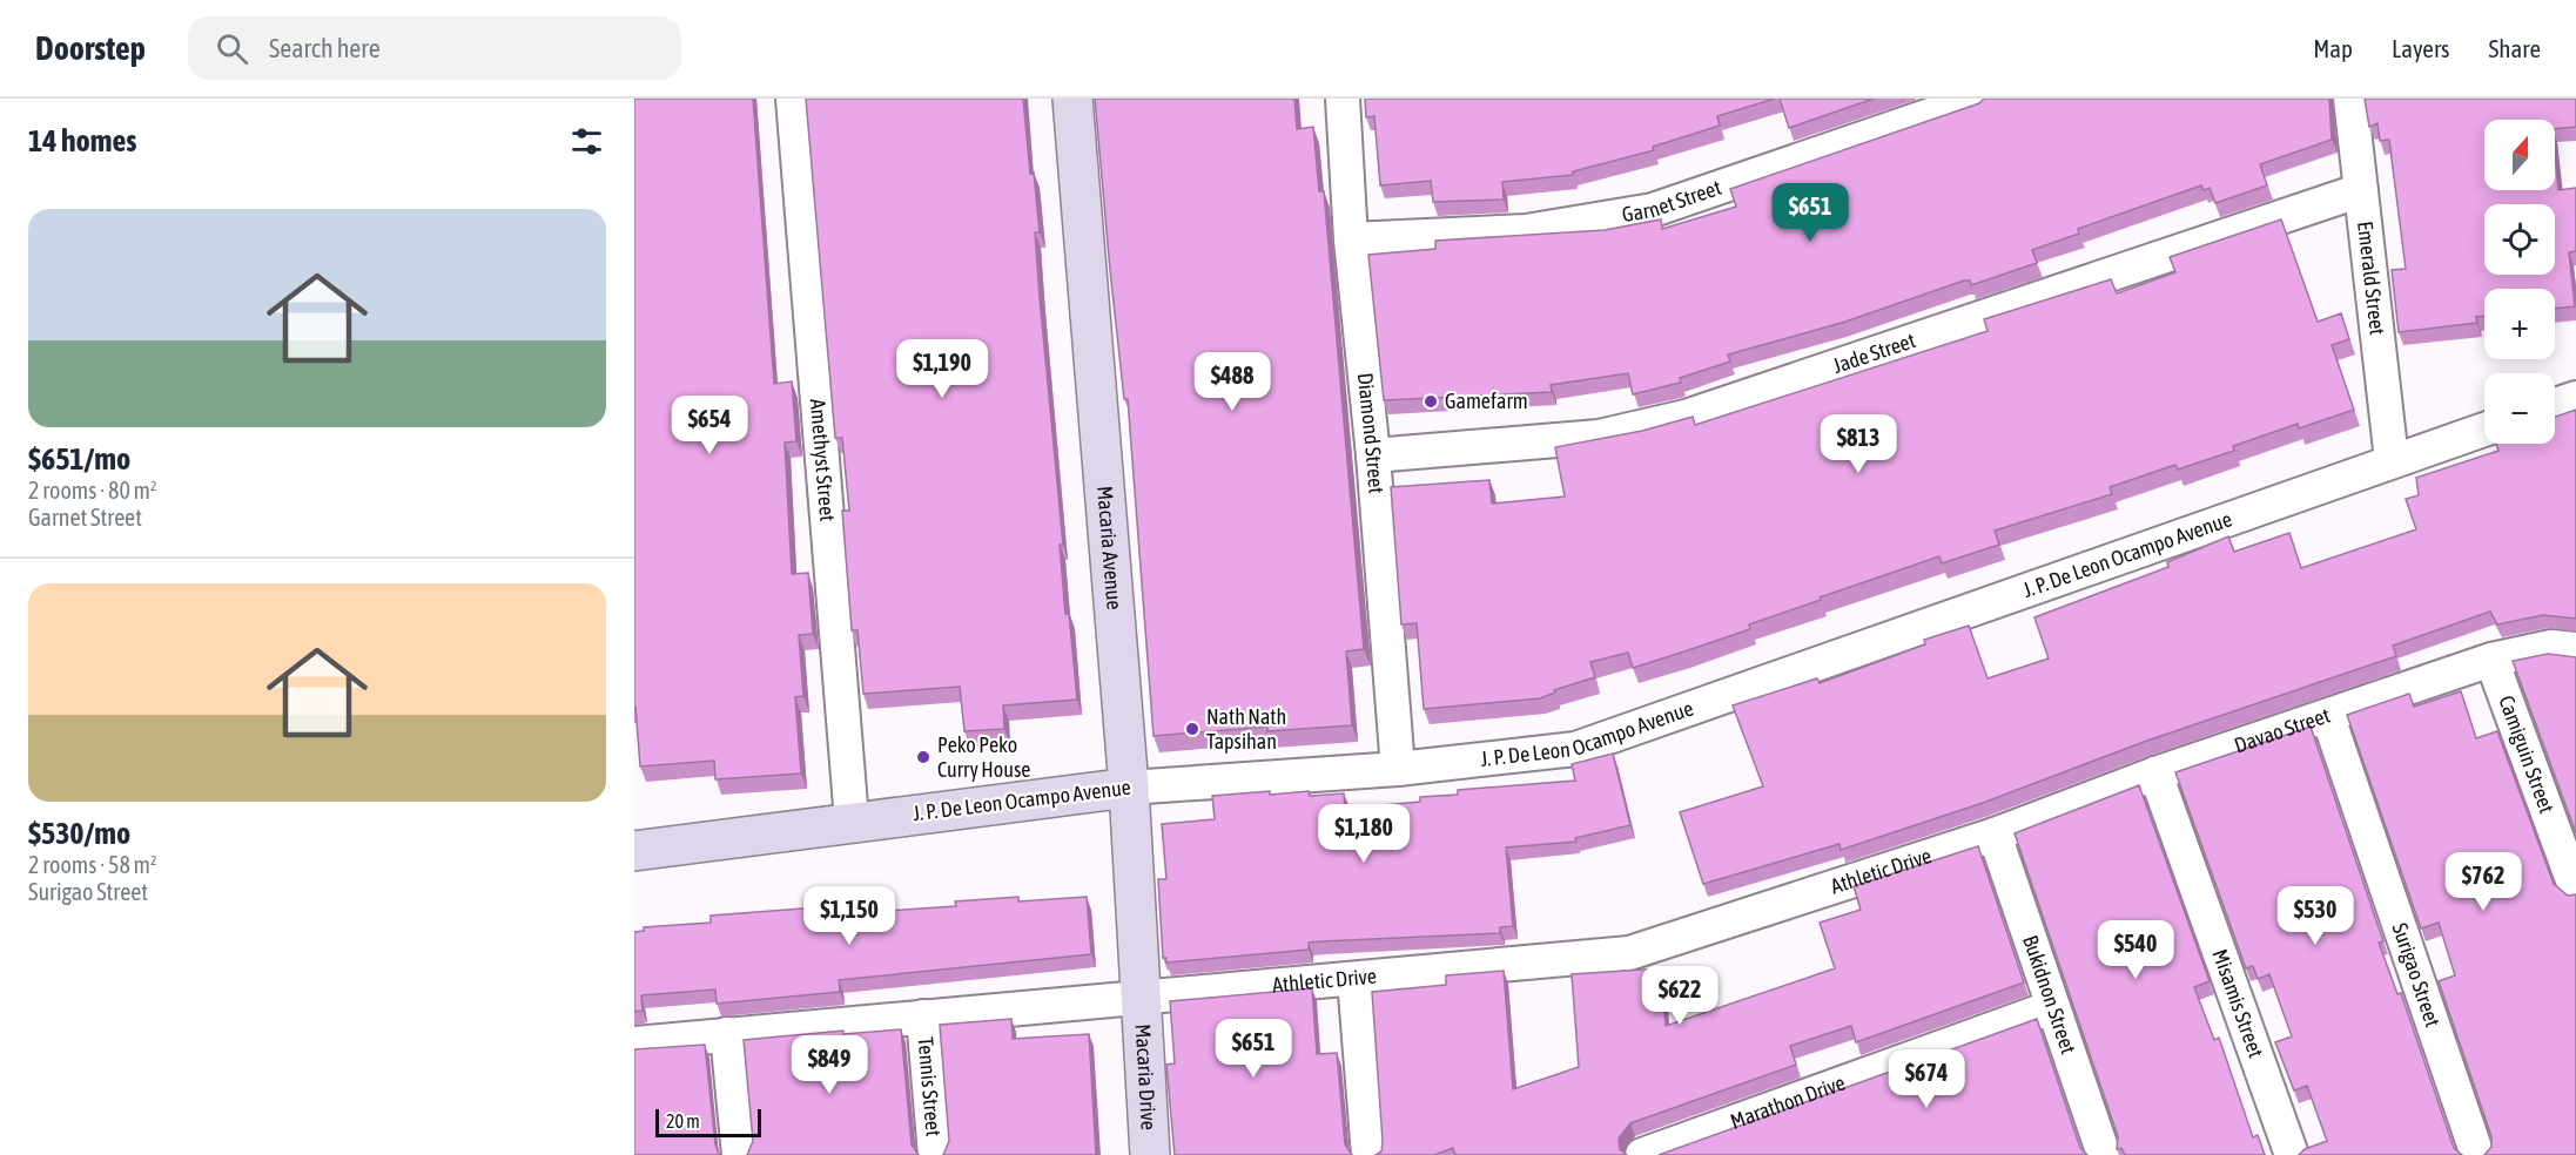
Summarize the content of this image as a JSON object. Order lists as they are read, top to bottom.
{
  "streets": {
    "street": [
      "Garnet Street",
      "Emerald Street",
      "Jade Street",
      "Diamond Street",
      "Amethyst Street",
      "Macaria Avenue",
      "J. P. De Leon Ocampo Avenue",
      "Davao Street",
      "Camiguin Street",
      "Athletic Drive",
      "Surigao Street",
      "Bukidnon Street",
      "Misamis Street",
      "Macaria Drive",
      "Tennis Street",
      "Marathon Drive"
    ]
  },
  "crossings": [
    ["Garnet Street", "Diamond Street"],
    ["Emerald Street", "Jade Street"],
    ["Emerald Street", "J. P. De Leon Ocampo Avenue"],
    ["Jade Street", "Diamond Street"],
    ["Diamond Street", "J. P. De Leon Ocampo Avenue"],
    ["Amethyst Street", "J. P. De Leon Ocampo Avenue"],
    ["Macaria Avenue", "J. P. De Leon Ocampo Avenue"],
    ["Macaria Avenue", "Athletic Drive"],
    ["Macaria Avenue", "Macaria Drive"],
    ["Davao Street", "Camiguin Street"],
    ["Davao Street", "Athletic Drive"],
    ["Davao Street", "Surigao Street"],
    ["Davao Street", "Bukidnon Street"],
    ["Davao Street", "Misamis Street"],
    ["Athletic Drive", "Bukidnon Street"],
    ["Athletic Drive", "Macaria Drive"],
    ["Athletic Drive", "Tennis Street"],
    ["Bukidnon Street", "Marathon Drive"]
  ],
  "places": ["Gamefarm", "Nath Nath Tapsihan", "Peko Peko Curry House"],
  "scale_bar": "20 m",
  "north": "top",
  "page": {
    "header": "Doorstep",
    "search": "Search here",
    "nav": ["Map", "Layers", "Share"],
    "heading": "14 homes",
    "map_buttons": ["+", "−"],
    "list": [
      {
        "name": "$651/mo",
        "note": "2 rooms · 80 m² · Garnet Street"
      },
      {
        "name": "$530/mo",
        "note": "2 rooms · 58 m² · Surigao Street"
      }
    ],
    "price": [
      "$651",
      "$1,190",
      "$488",
      "$654",
      "$813",
      "$1,180",
      "$762",
      "$1,150",
      "$530",
      "$540",
      "$622",
      "$651",
      "$849",
      "$674"
    ],
    "scale": "20 m"
  }
}
